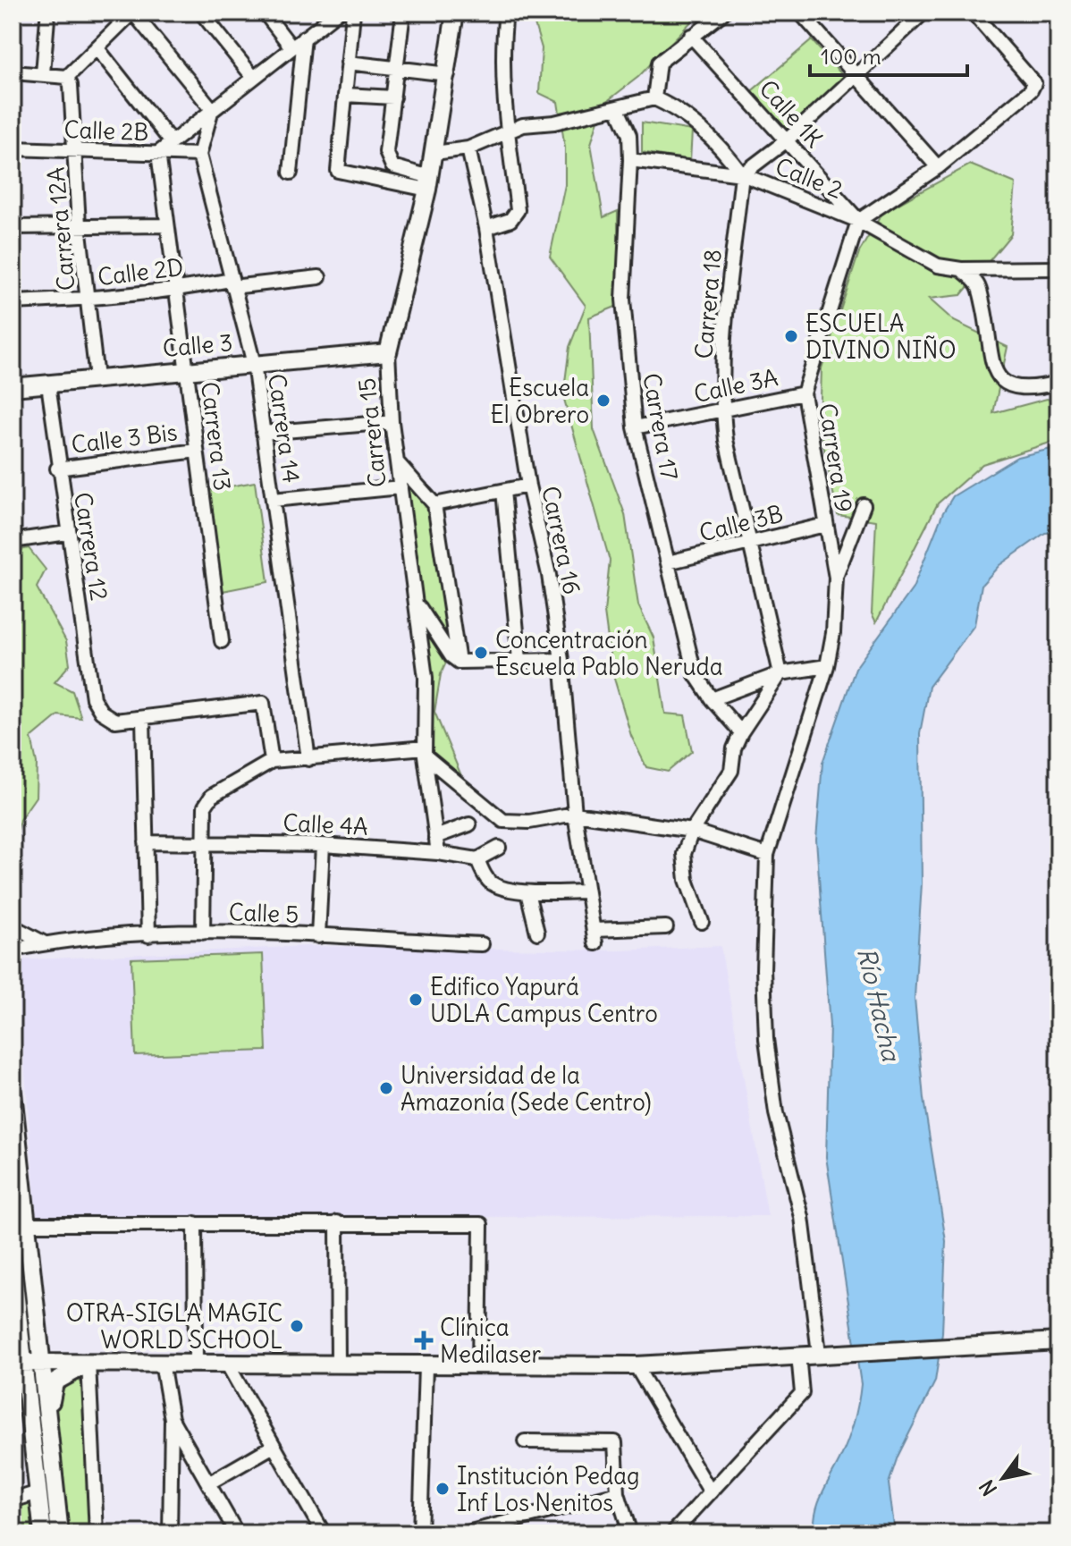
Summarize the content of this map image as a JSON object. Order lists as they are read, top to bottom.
{
  "streets": {
    "main road": ["Calle 3", "Carrera 15"],
    "street": [
      "Calle 1K",
      "Calle 2B",
      "Calle 2",
      "Carrera 12A",
      "Calle 2D",
      "Carrera 18",
      "Calle 3A",
      "Carrera 17",
      "Carrera 14",
      "Carrera 13",
      "Calle 3 Bis",
      "Carrera 19",
      "Calle 3B",
      "Carrera 16",
      "Carrera 12",
      "Calle 4A",
      "Calle 5"
    ]
  },
  "crossings": [
    ["Calle 1K", "Calle 2"],
    ["Calle 1K", "Carrera 19"],
    ["Calle 2B", "Carrera 12A"],
    ["Calle 2B", "Carrera 14"],
    ["Calle 2B", "Carrera 13"],
    ["Calle 2", "Carrera 18"],
    ["Calle 2", "Carrera 17"],
    ["Calle 2", "Carrera 19"],
    ["Carrera 12A", "Calle 2D"],
    ["Carrera 12A", "Calle 3"],
    ["Calle 2D", "Carrera 14"],
    ["Calle 2D", "Carrera 13"],
    ["Carrera 18", "Calle 3A"],
    ["Carrera 18", "Calle 3B"],
    ["Calle 3", "Carrera 14"],
    ["Calle 3", "Carrera 15"],
    ["Calle 3", "Carrera 13"],
    ["Calle 3", "Carrera 12"],
    ["Calle 3A", "Carrera 17"],
    ["Calle 3A", "Carrera 19"],
    ["Carrera 17", "Calle 3B"],
    ["Carrera 15", "Calle 4A"],
    ["Carrera 13", "Calle 3 Bis"],
    ["Calle 3 Bis", "Carrera 12"],
    ["Carrera 19", "Calle 3B"]
  ],
  "water": ["Río Hacha"],
  "places": {
    "other": [
      "ESCUELA DIVINO NIÑO",
      "Escuela El Obrero",
      "Concentración Escuela Pablo Neruda",
      "Edifico Yapurá UDLA Campus Centro",
      "Universidad de la Amazonía (Sede Centro)",
      "OTRA-SIGLA MAGIC WORLD SCHOOL",
      "Institución Pedag Inf Los Nenitos"
    ],
    "health": ["Clínica Medilaser"]
  },
  "scale_bar": "100 m",
  "north": "bottom left"
}
